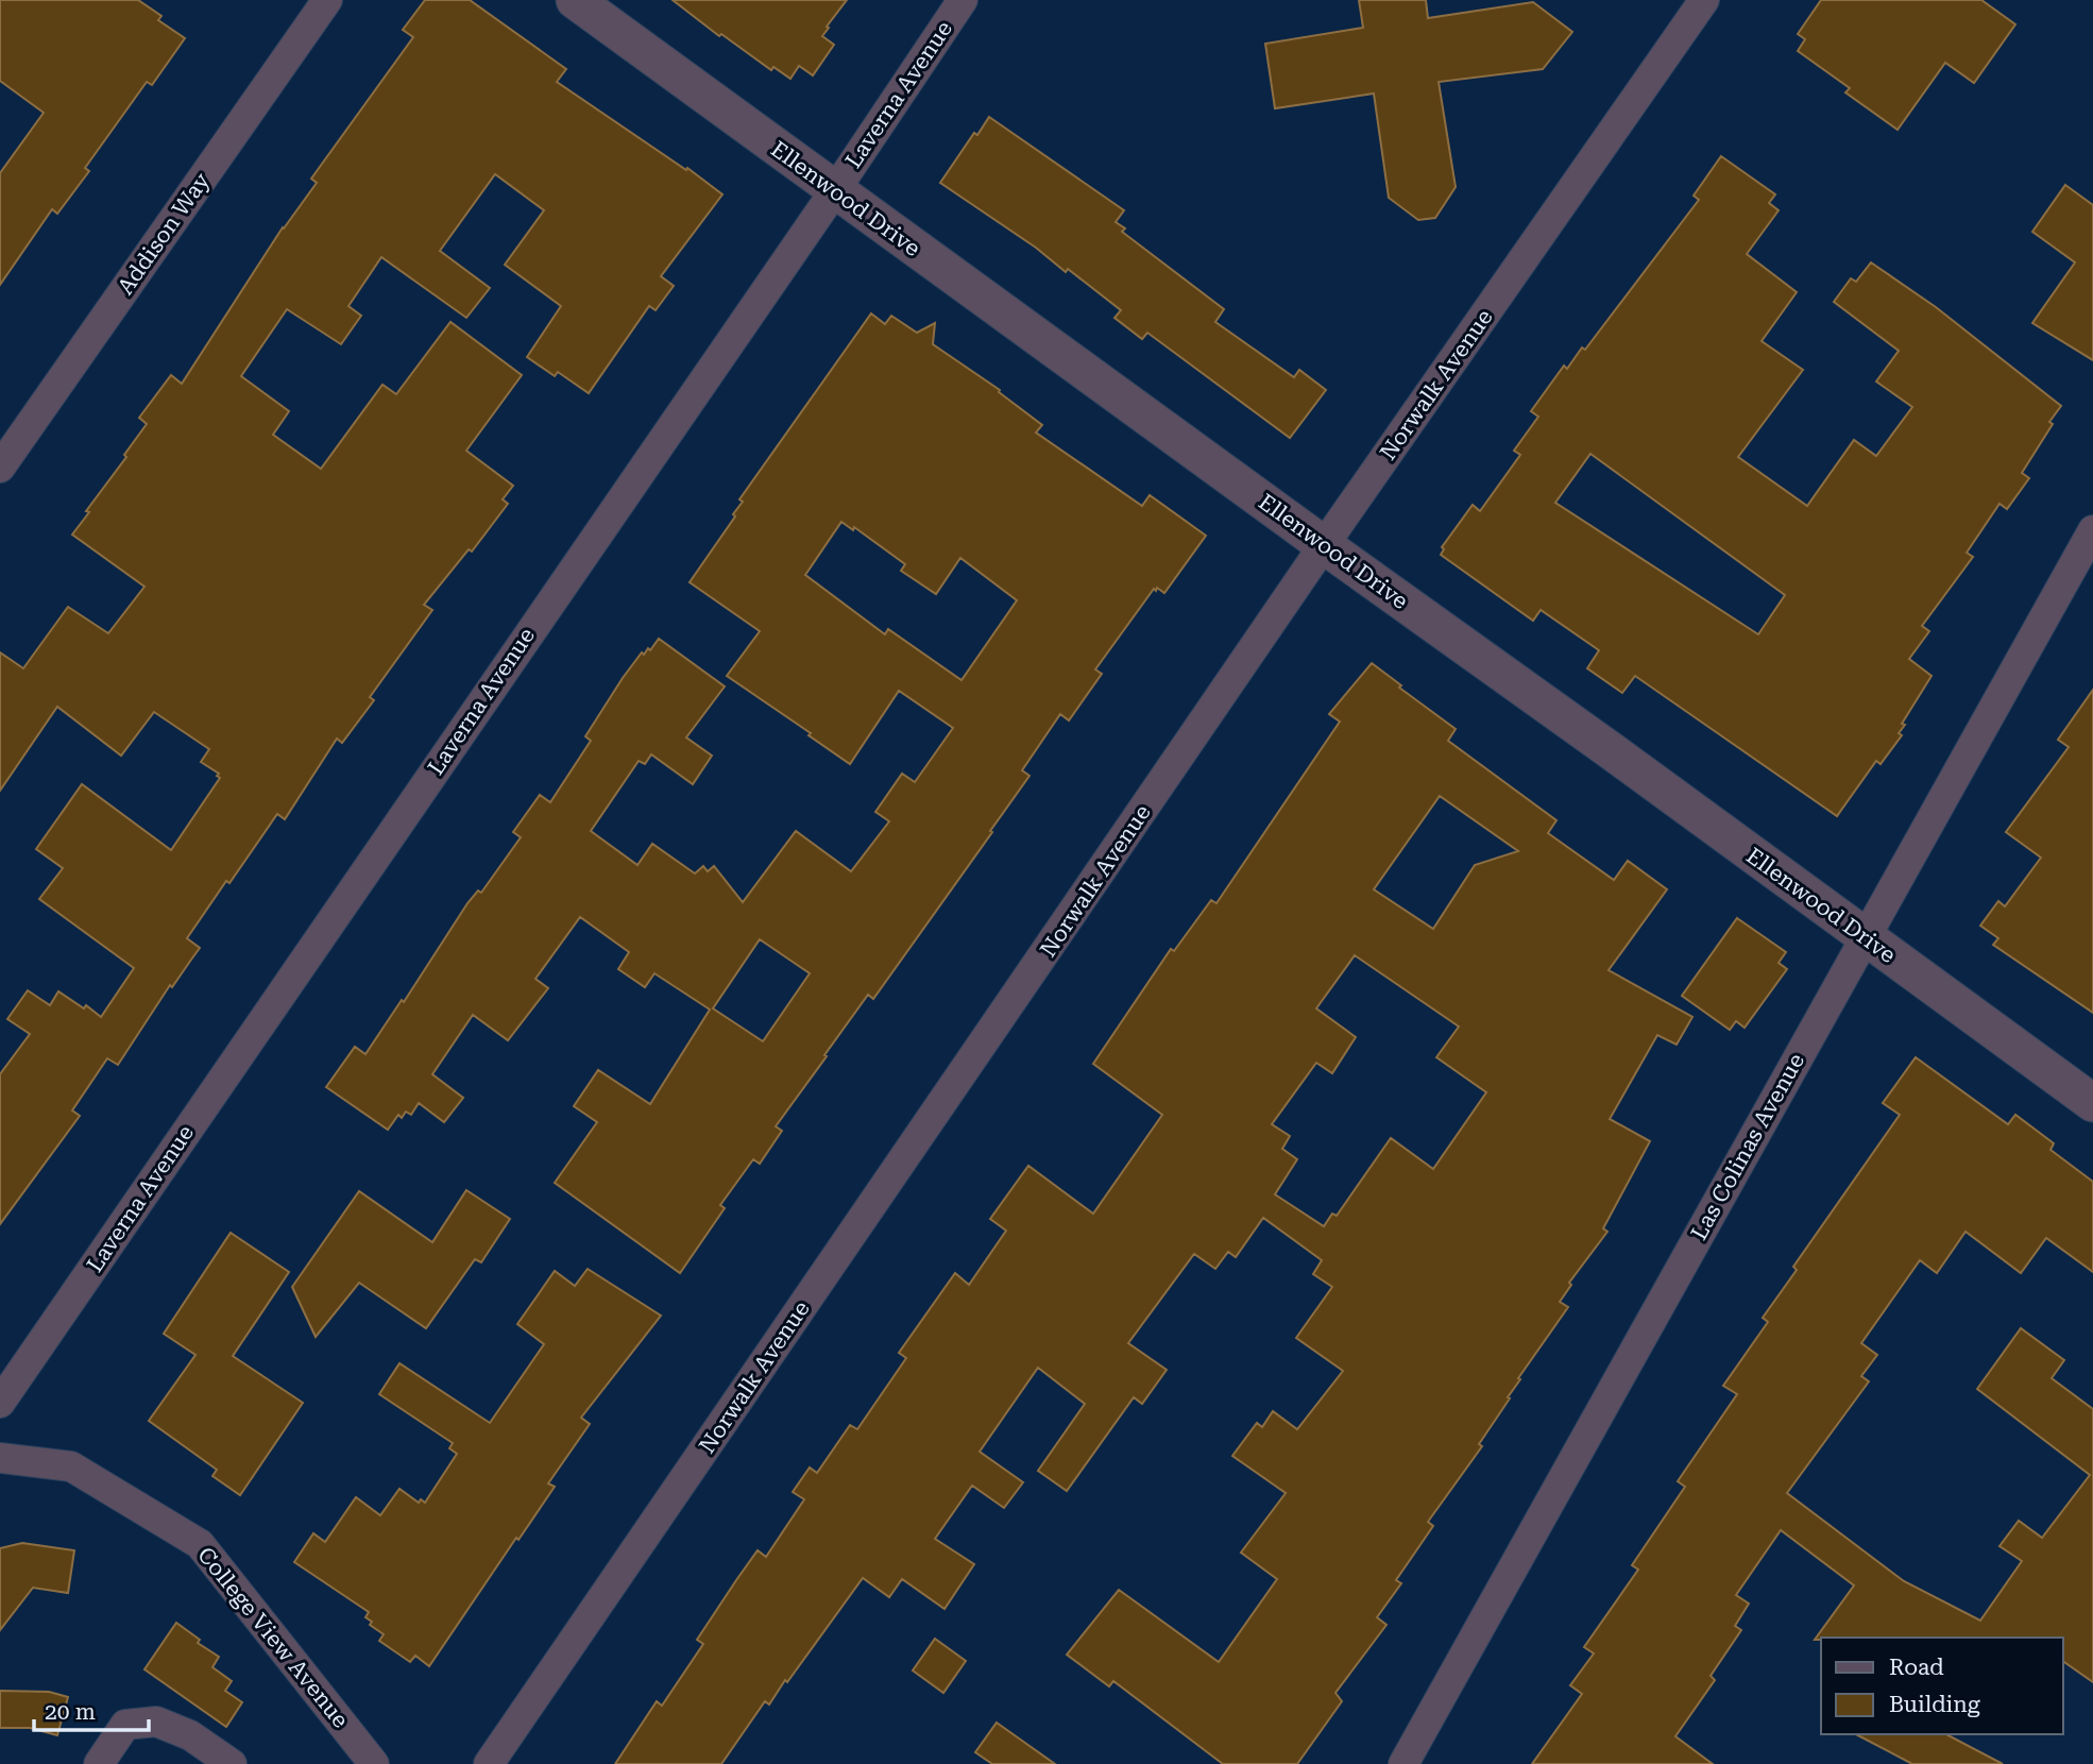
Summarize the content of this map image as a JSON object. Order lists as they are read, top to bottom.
{
  "streets": {
    "street": [
      "Laverna Avenue",
      "Ellenwood Drive",
      "Addison Way",
      "Norwalk Avenue",
      "Las Colinas Avenue",
      "College View Avenue"
    ]
  },
  "crossings": [
    ["Laverna Avenue", "Ellenwood Drive"],
    ["Ellenwood Drive", "Norwalk Avenue"],
    ["Ellenwood Drive", "Las Colinas Avenue"]
  ],
  "legend": ["Road", "Building"],
  "scale_bar": "20 m"
}
